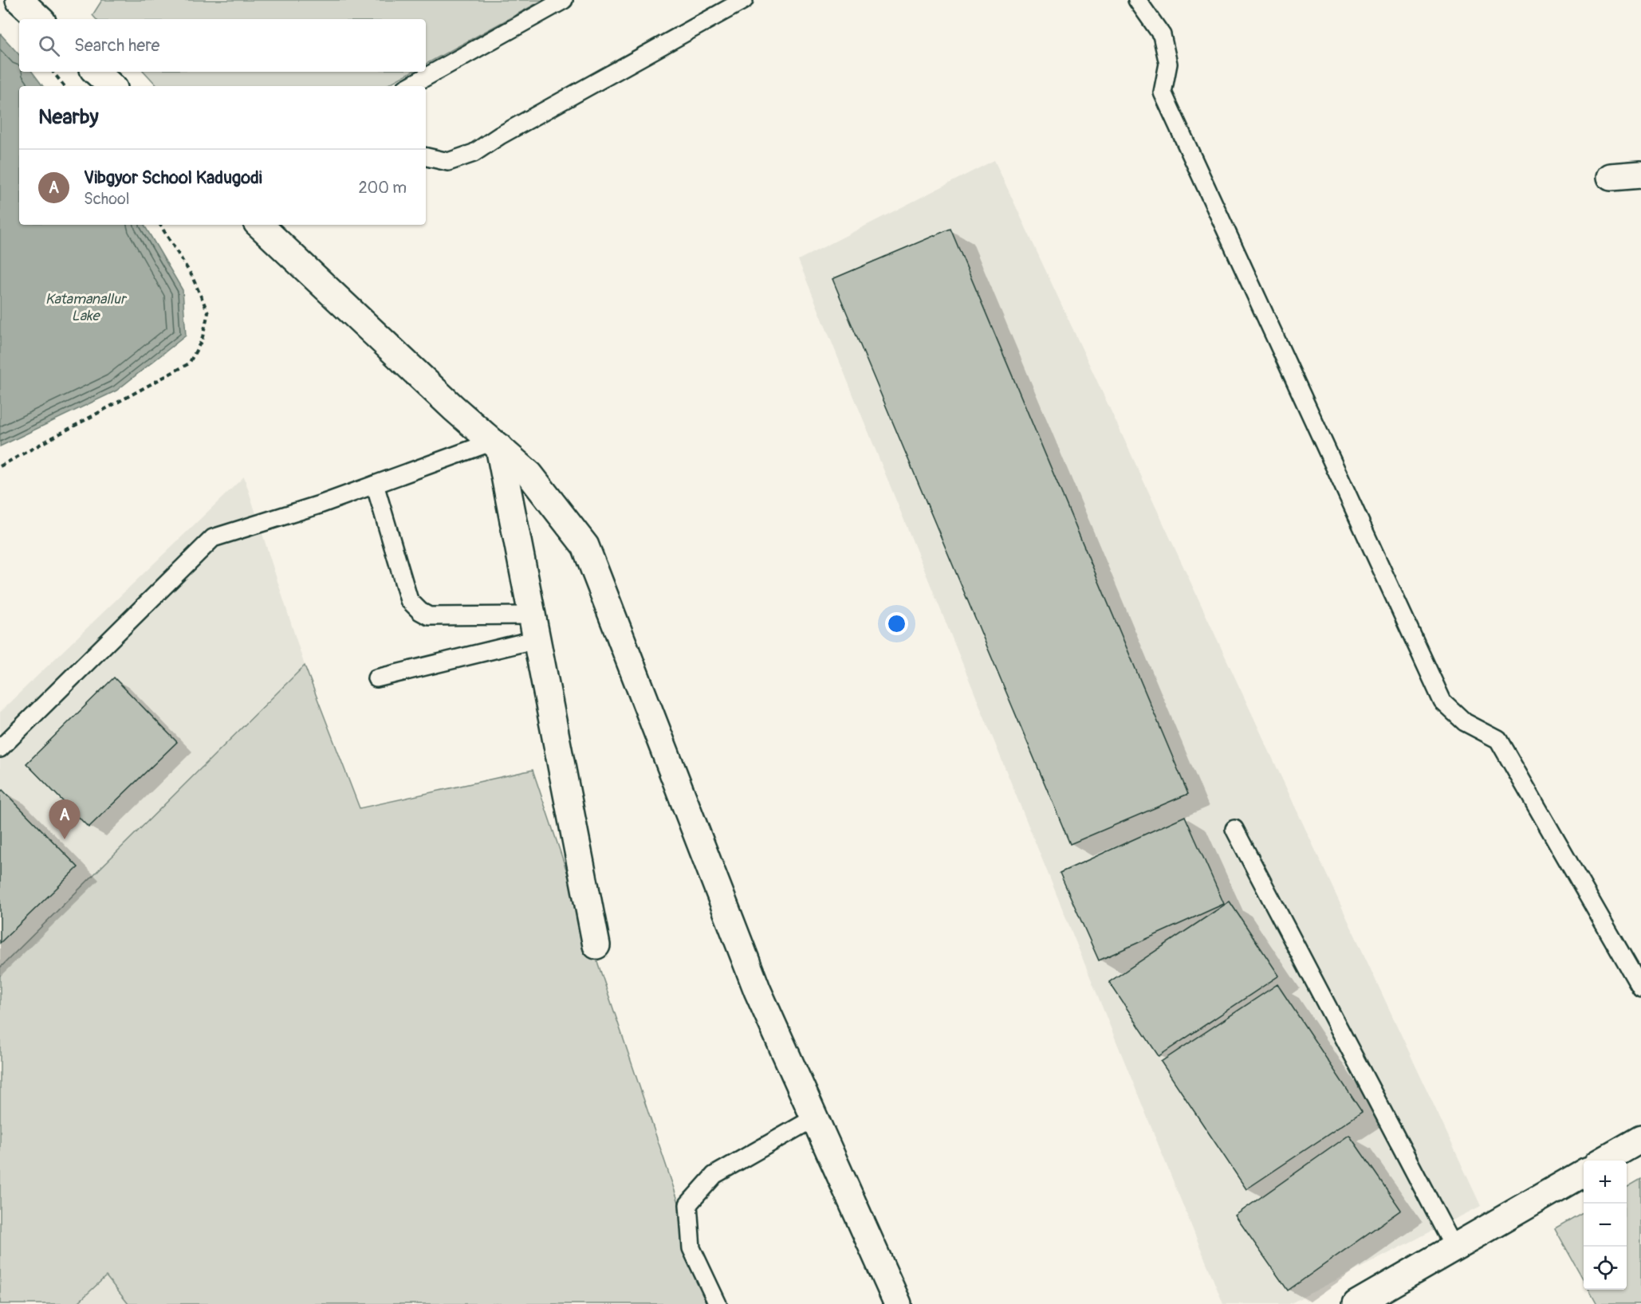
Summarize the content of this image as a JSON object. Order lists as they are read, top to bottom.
{
  "water": ["Katamanallur Lake"],
  "page": {
    "search": "Search here",
    "heading": "Nearby",
    "list": [
      {
        "mark": "A",
        "name": "Vibgyor School Kadugodi",
        "note": "School",
        "value": "200 m"
      }
    ],
    "pins": "A",
    "map_buttons": ["+", "−"]
  }
}
